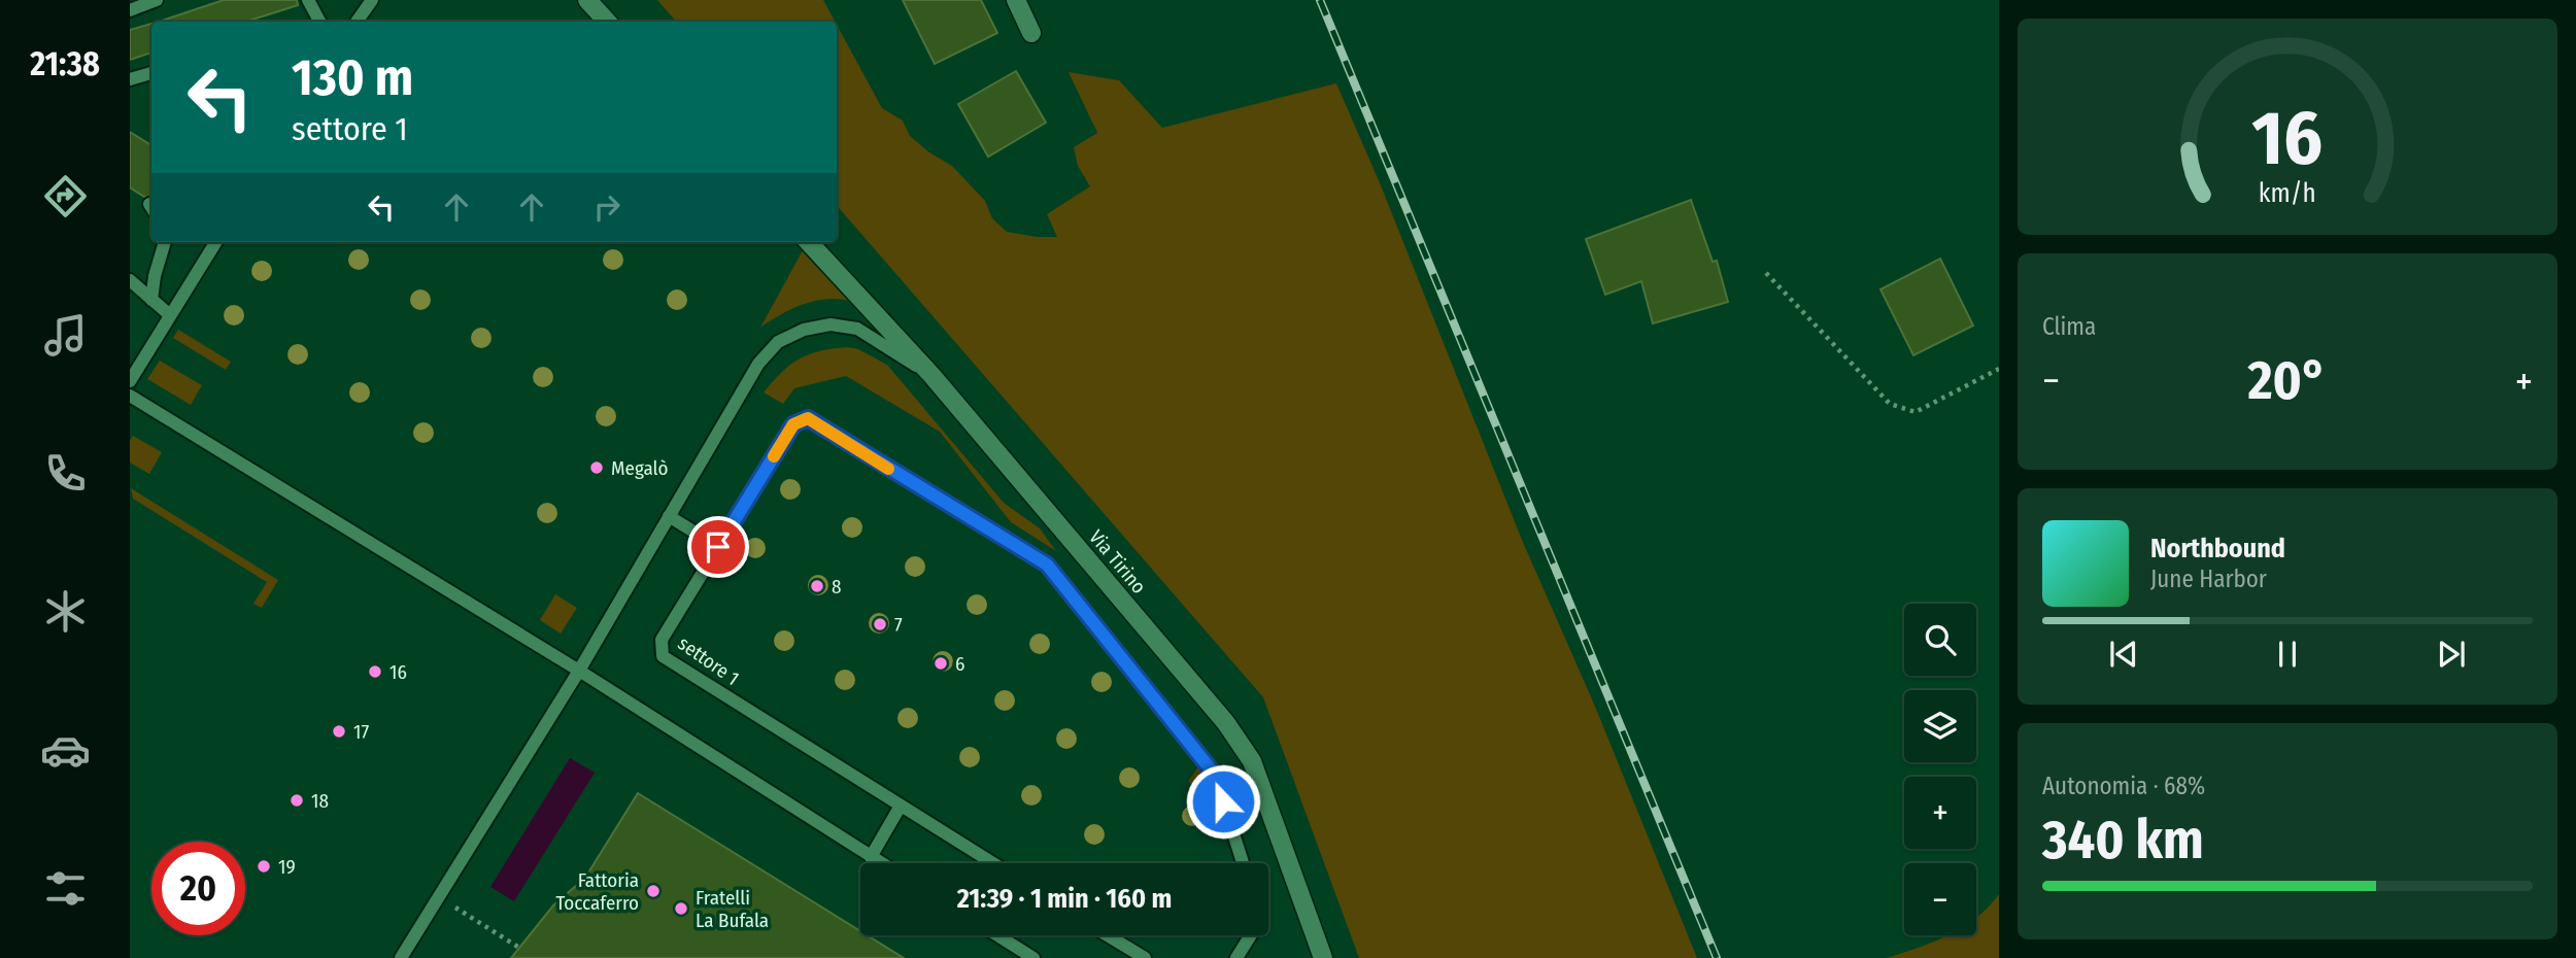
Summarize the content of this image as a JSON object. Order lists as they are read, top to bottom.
{
  "streets": {
    "street": ["Via Tirino"],
    "lane": ["settore 1"]
  },
  "places": [
    "Megalò",
    "8",
    "7",
    "6",
    "16",
    "17",
    "18",
    "19",
    "Fattoria Toccaferro",
    "Fratelli La Bufala"
  ],
  "page": {
    "tabs": "21:38",
    "turn": ["130 m", "settore 1"],
    "tile": [
      "Clima",
      ["Autonomia · 68%", "340 km"]
    ],
    "heat": ["−", "20°", "+"],
    "song": ["Northbound", "June Harbor"],
    "map_buttons": ["+", "−"],
    "limit": "20",
    "trip": "21:39 · 1 min · 160 m",
    "gauge": ["16", "km/h"]
  }
}
